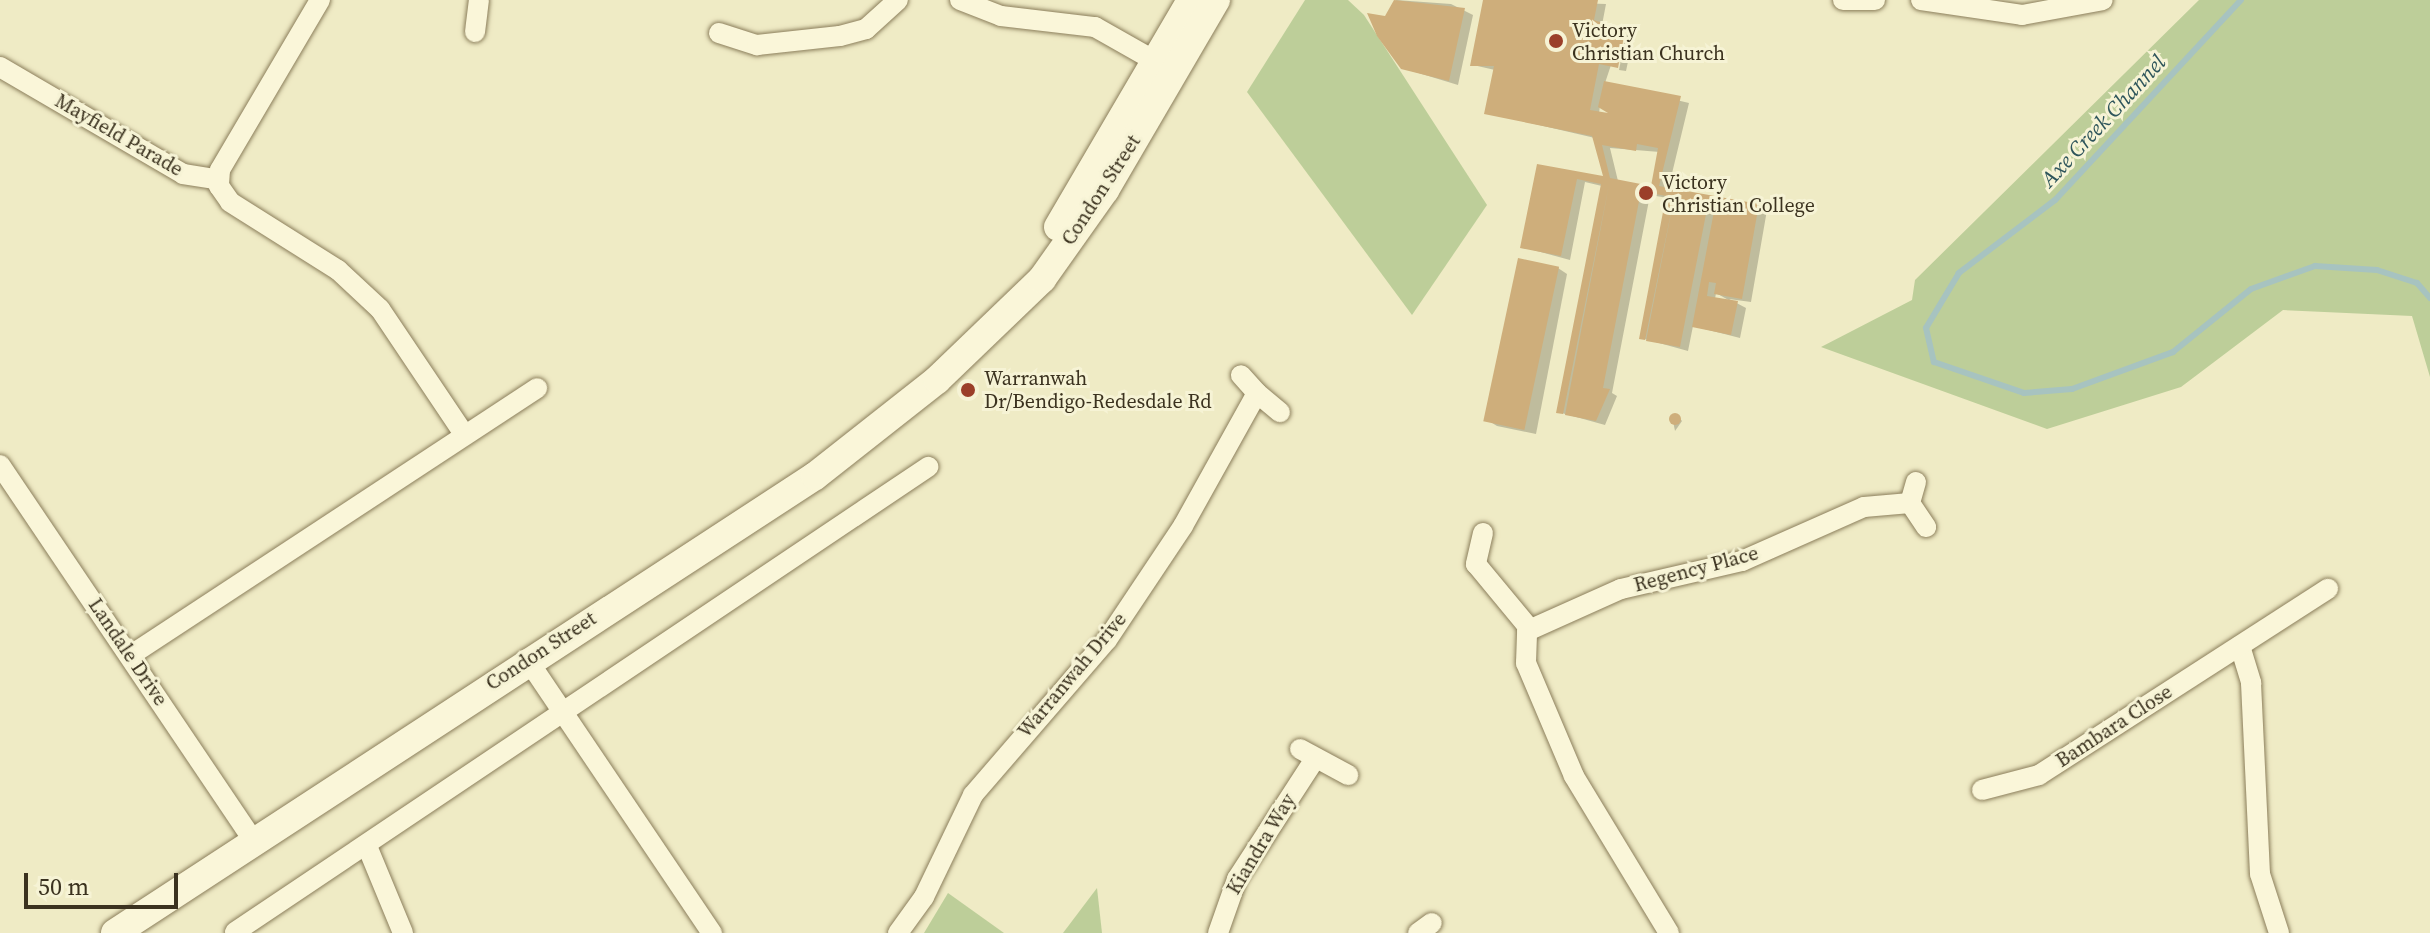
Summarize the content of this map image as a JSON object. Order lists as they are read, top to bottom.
{
  "streets": {
    "main road": ["Condon Street"],
    "street": [
      "Mayfield Parade",
      "Regency Place",
      "Landale Drive",
      "Warranwah Drive",
      "Bambara Close",
      "Kiandra Way"
    ]
  },
  "crossings": [
    ["Condon Street", "Landale Drive"]
  ],
  "water": ["Axe Creek Channel"],
  "places": ["Victory Christian Church", "Victory Christian College", "Warranwah Dr/Bendigo-Redesdale Rd"],
  "scale_bar": "50 m"
}
